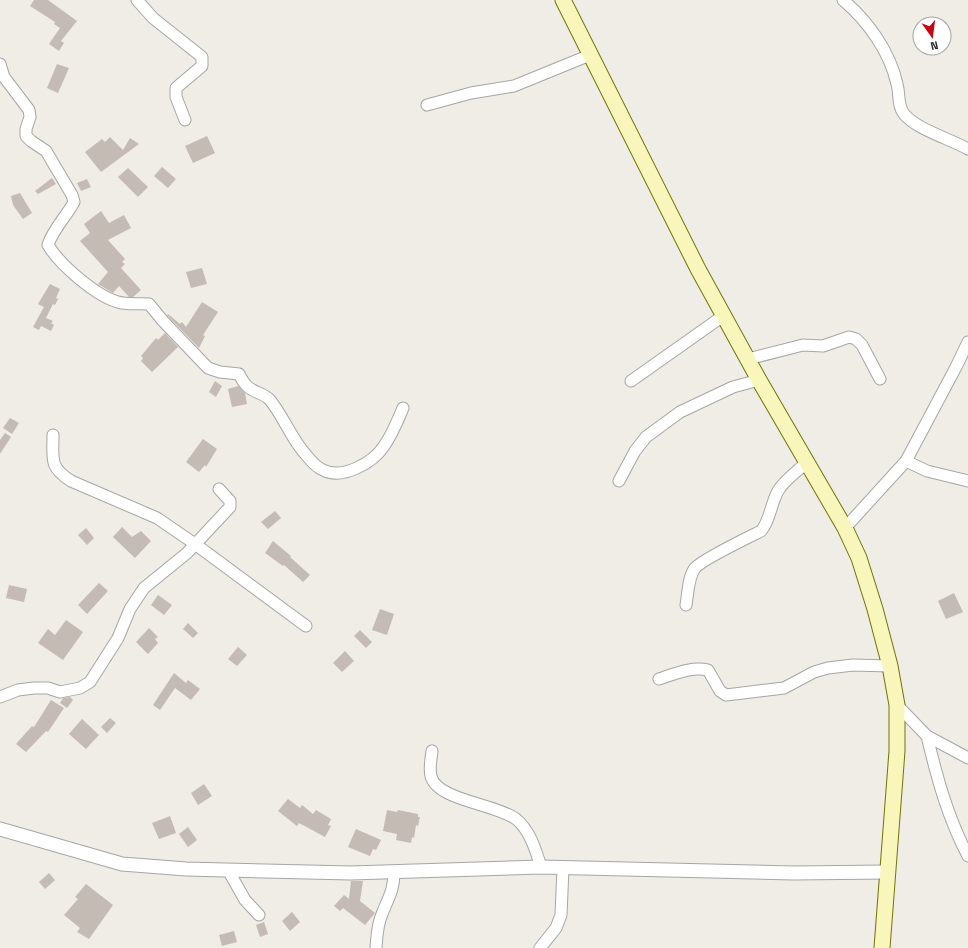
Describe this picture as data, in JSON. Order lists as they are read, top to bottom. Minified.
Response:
{"north":"bottom"}
